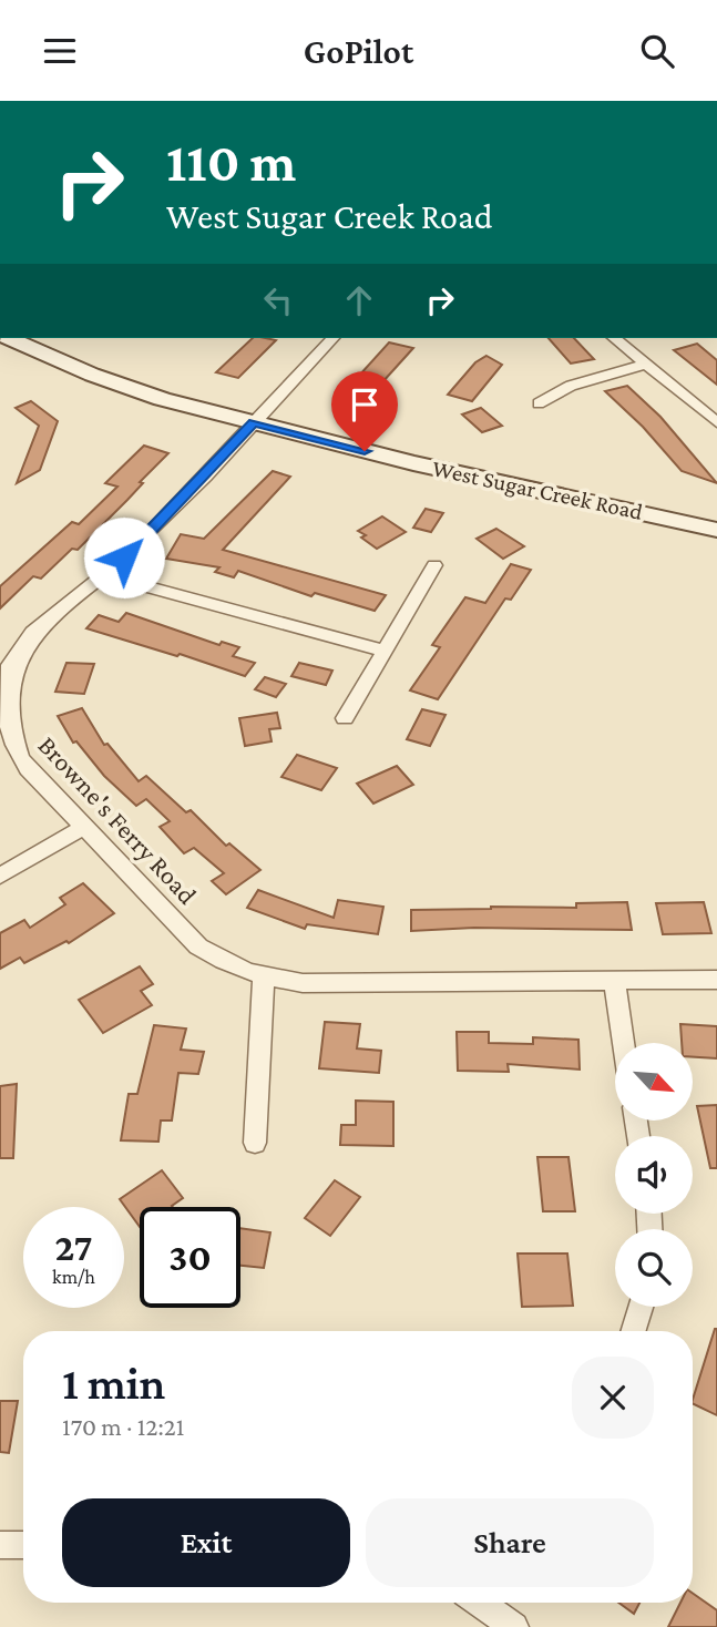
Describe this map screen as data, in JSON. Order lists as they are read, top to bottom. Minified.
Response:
{"streets":{"main road":["West Sugar Creek Road"],"street":["Browne's Ferry Road"]},"crossings":[["West Sugar Creek Road","Browne's Ferry Road"]],"north":"bottom right","page":{"header":"GoPilot","turn":["110 m","West Sugar Creek Road"],"speed":"27 km/h","limit":"30","heading":["1 min","170 m · 12:21"],"buttons":["Exit","Share"]}}
